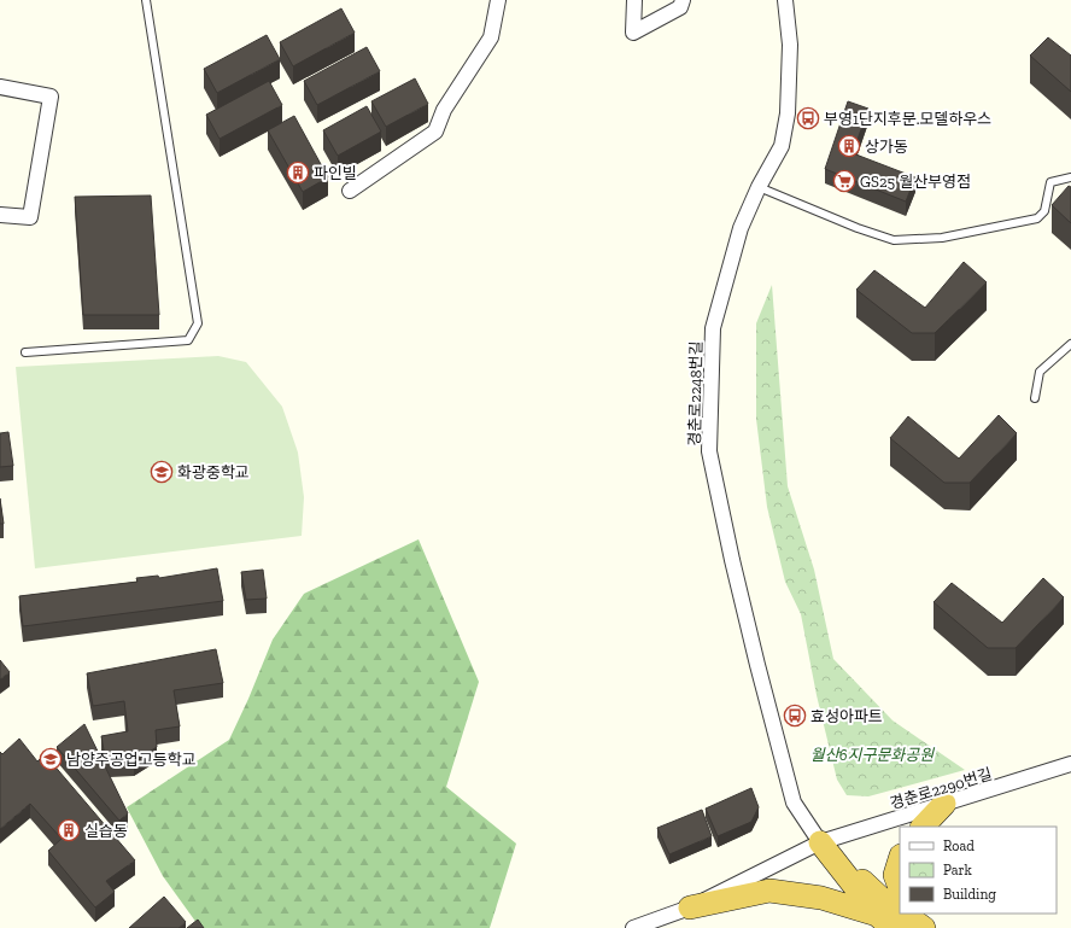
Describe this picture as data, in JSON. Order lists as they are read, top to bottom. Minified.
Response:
{"streets":{"street":["경춘로2248번길","경춘로2290번길"]},"crossings":[["경춘로2248번길","경춘로2290번길"]],"parks":["월산6지구문화공원"],"places":{"bus stop":["부영1단지후문.모델하우스","효성아파트"],"building":["상가동","파인빌","실습동"],"supermarket":["GS25 월산부영점"],"school or university":["화광중학교","남양주공업고등학교"]},"legend":["Road","Park","Building"]}
